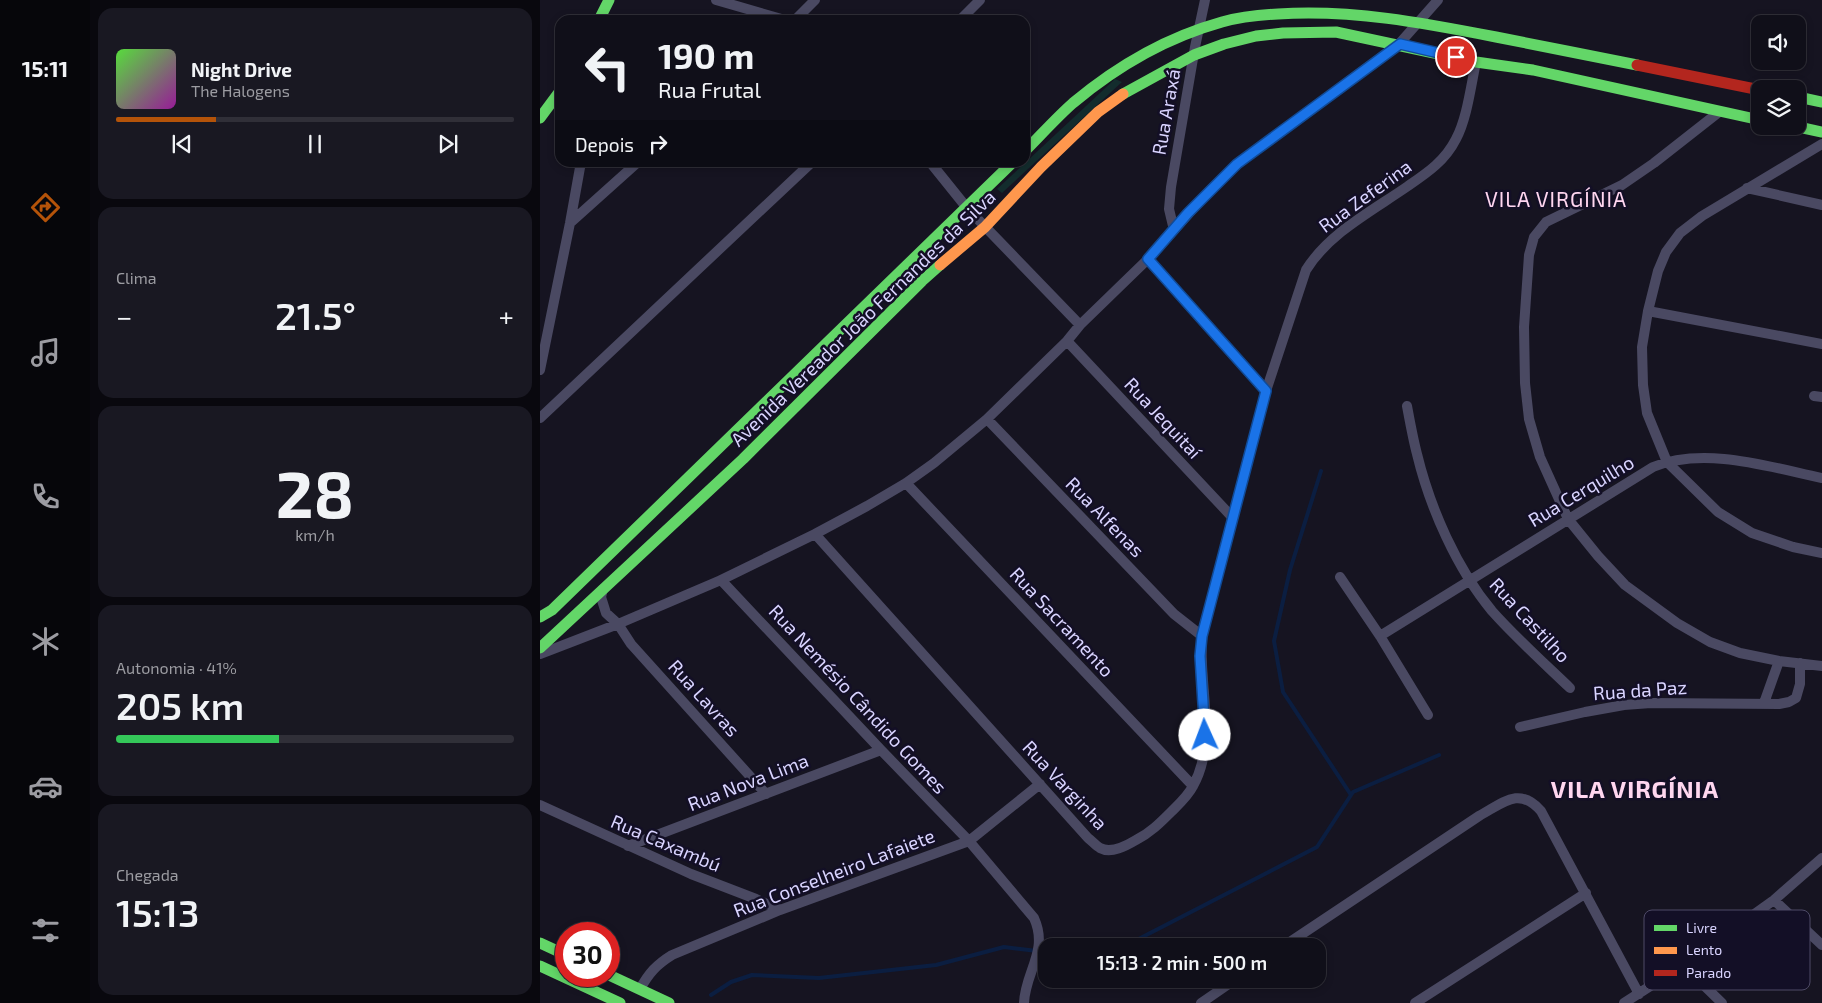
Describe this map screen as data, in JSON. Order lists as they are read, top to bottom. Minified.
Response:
{"streets":{"main road":["Avenida Vereador João Fernandes da Silva"],"street":["Rua Araxá","Rua Zeferina","Rua Jequitaí","Rua Cerquilho","Rua Alfenas","Rua Castilho","Rua Sacramento","Rua da Paz","Rua Lavras","Rua Nemésio Cândido Gomes","Rua Nova Lima","Rua Varginha","Rua Caxambú","Rua Conselheiro Lafaiete"]},"crossings":[["Rua Araxá","Avenida Vereador João Fernandes da Silva"],["Rua Zeferina","Avenida Vereador João Fernandes da Silva"],["Rua Zeferina","Rua Varginha"],["Avenida Vereador João Fernandes da Silva","Rua Lavras"],["Rua Jequitaí","Rua Varginha"],["Rua Cerquilho","Rua Castilho"],["Rua Alfenas","Rua Varginha"],["Rua Sacramento","Rua Varginha"],["Rua Lavras","Rua Nova Lima"],["Rua Nemésio Cândido Gomes","Rua Nova Lima"],["Rua Nemésio Cândido Gomes","Rua Conselheiro Lafaiete"],["Rua Nova Lima","Rua Caxambú"],["Rua Varginha","Rua Conselheiro Lafaiete"],["Rua Caxambú","Rua Conselheiro Lafaiete"]],"districts":["VILA VIRGÍNIA","VILA VIRGÍNIA"],"legend":["Livre","Lento","Parado"],"page":{"tabs":"15:11","turn":["190 m","Rua Frutal"],"song":["Night Drive","The Halogens"],"then":"Depois","tile":["Clima",["28","km/h"],["Autonomia · 41%","205 km"],["Chegada","15:13"]],"heat":["−","21.5°","+"],"limit":"30","trip":"15:13 · 2 min · 500 m"}}
